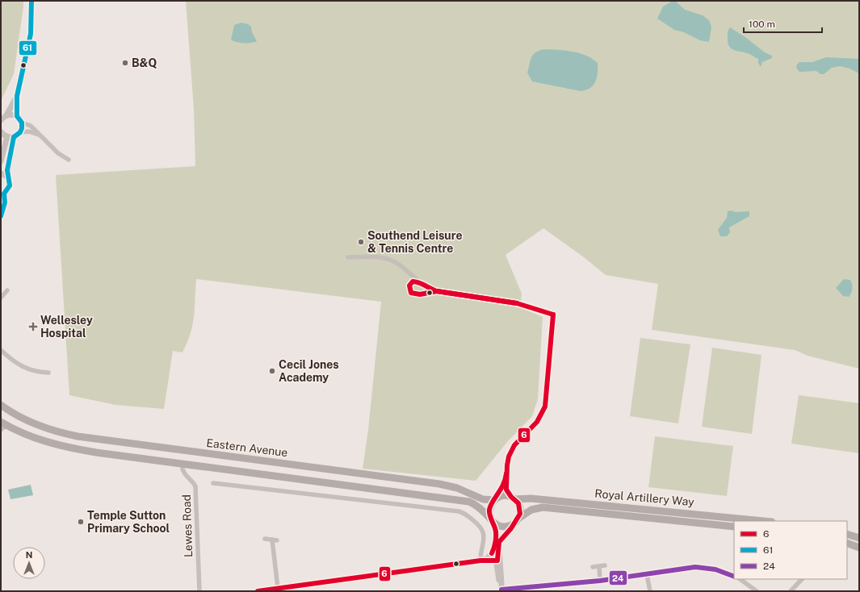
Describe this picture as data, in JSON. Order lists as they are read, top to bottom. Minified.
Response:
{"streets":{"main road":["Eastern Avenue","Royal Artillery Way"],"street":["Lewes Road"]},"crossings":[["Eastern Avenue","Royal Artillery Way"]],"places":{"other":["B&Q","Southend Leisure & Tennis Centre","Cecil Jones Academy","Temple Sutton Primary School"],"health":["Wellesley Hospital"]},"lines":["transit line 61","transit line 6","transit line 24"],"legend":["6","61","24"],"scale_bar":"100 m","north":"top"}
